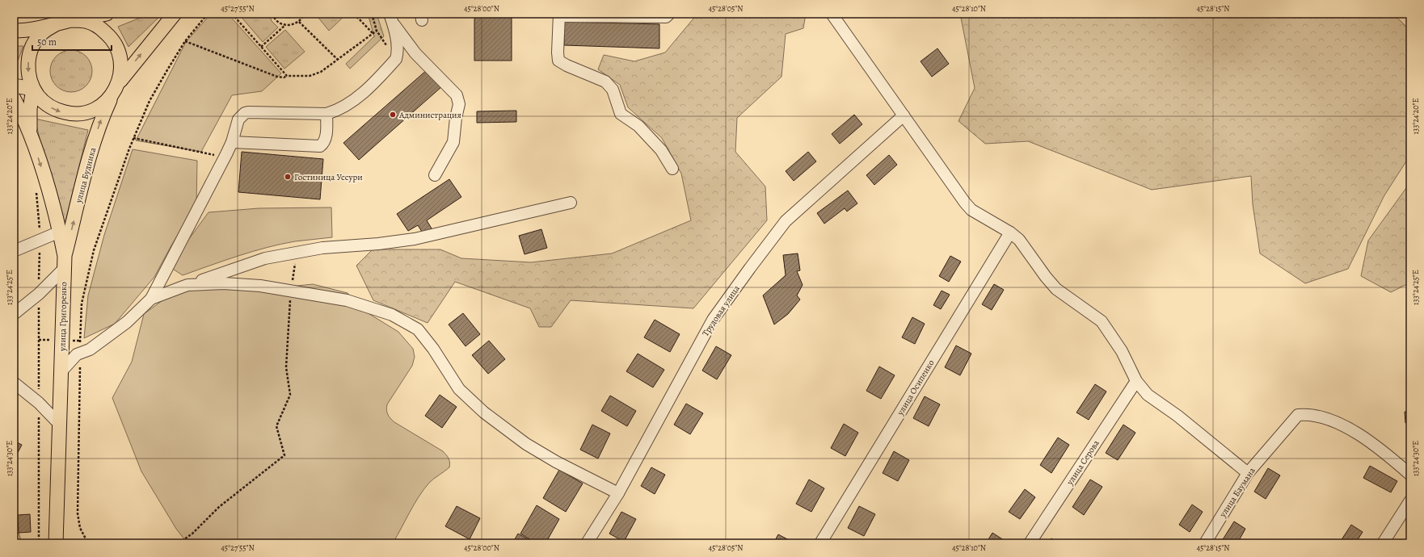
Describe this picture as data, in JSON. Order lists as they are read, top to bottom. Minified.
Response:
{"streets":{"main road":["улица Будника","улица Григоренко"],"street":["Трудовая улица","улица Осипенко","улица Серова","улица Баумана"]},"crossings":[["улица Будника","улица Григоренко"]],"one_way":["улица Будника"],"places":["Администрация","Гостиница Уссури"],"scale_bar":"50 m","coordinates":["45°27'55\"N","45°28'00\"N","45°28'05\"N","45°28'10\"N","45°28'15\"N","133°24'20\"E","133°24'25\"E","133°24'30\"E"]}
